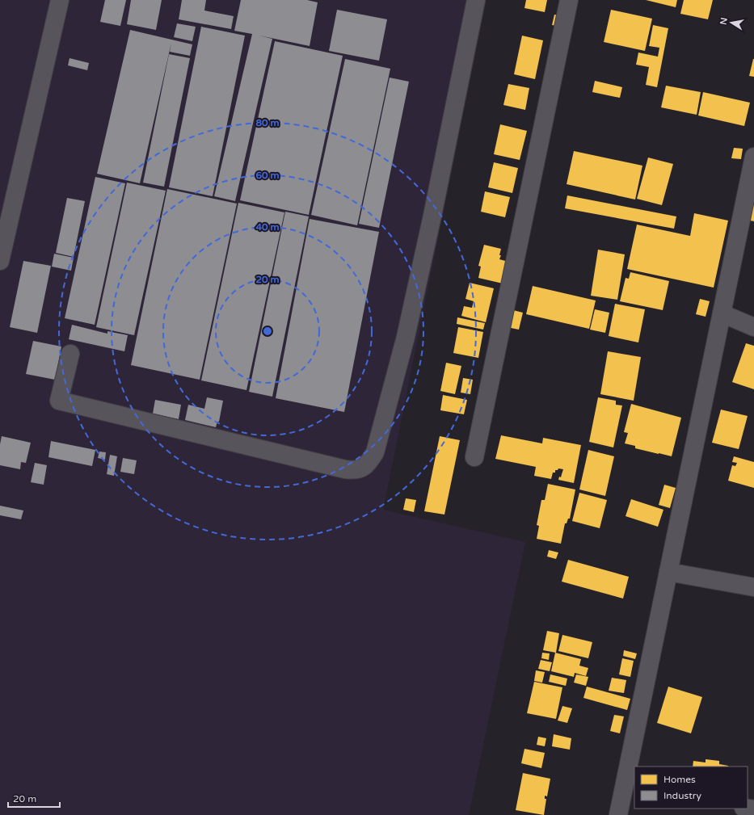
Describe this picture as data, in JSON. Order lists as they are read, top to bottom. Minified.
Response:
{"legend":["Homes","Industry"],"scale_bar":"20 m","north":"left","rings":["80 m","60 m","40 m","20 m"]}
